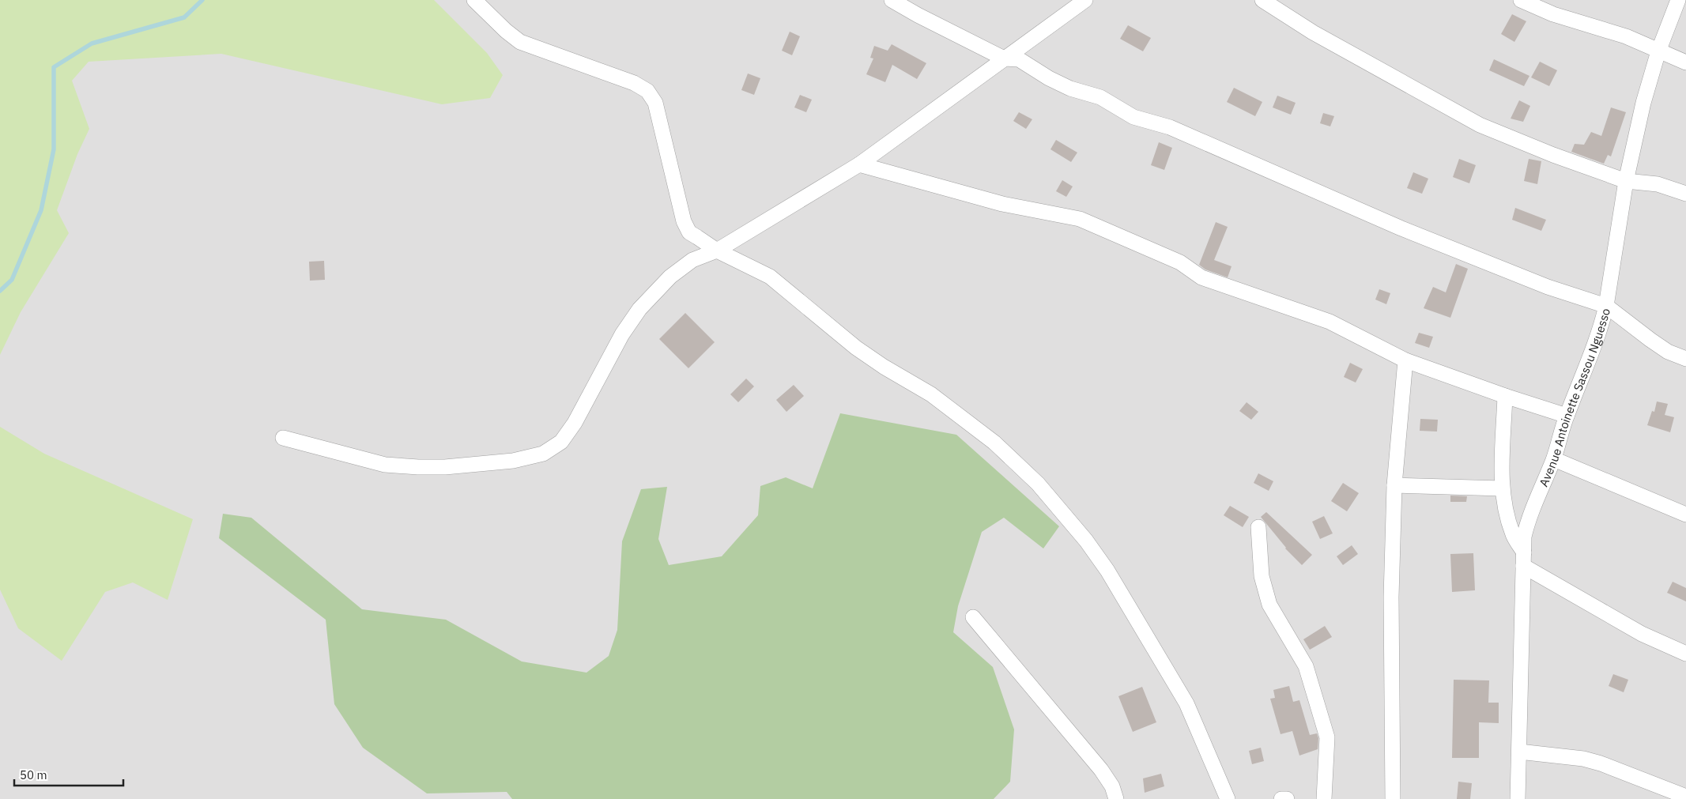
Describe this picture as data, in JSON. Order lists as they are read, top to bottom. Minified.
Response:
{"streets":{"street":["Avenue Antoinette Sassou Nguesso"]},"scale_bar":"50 m"}
